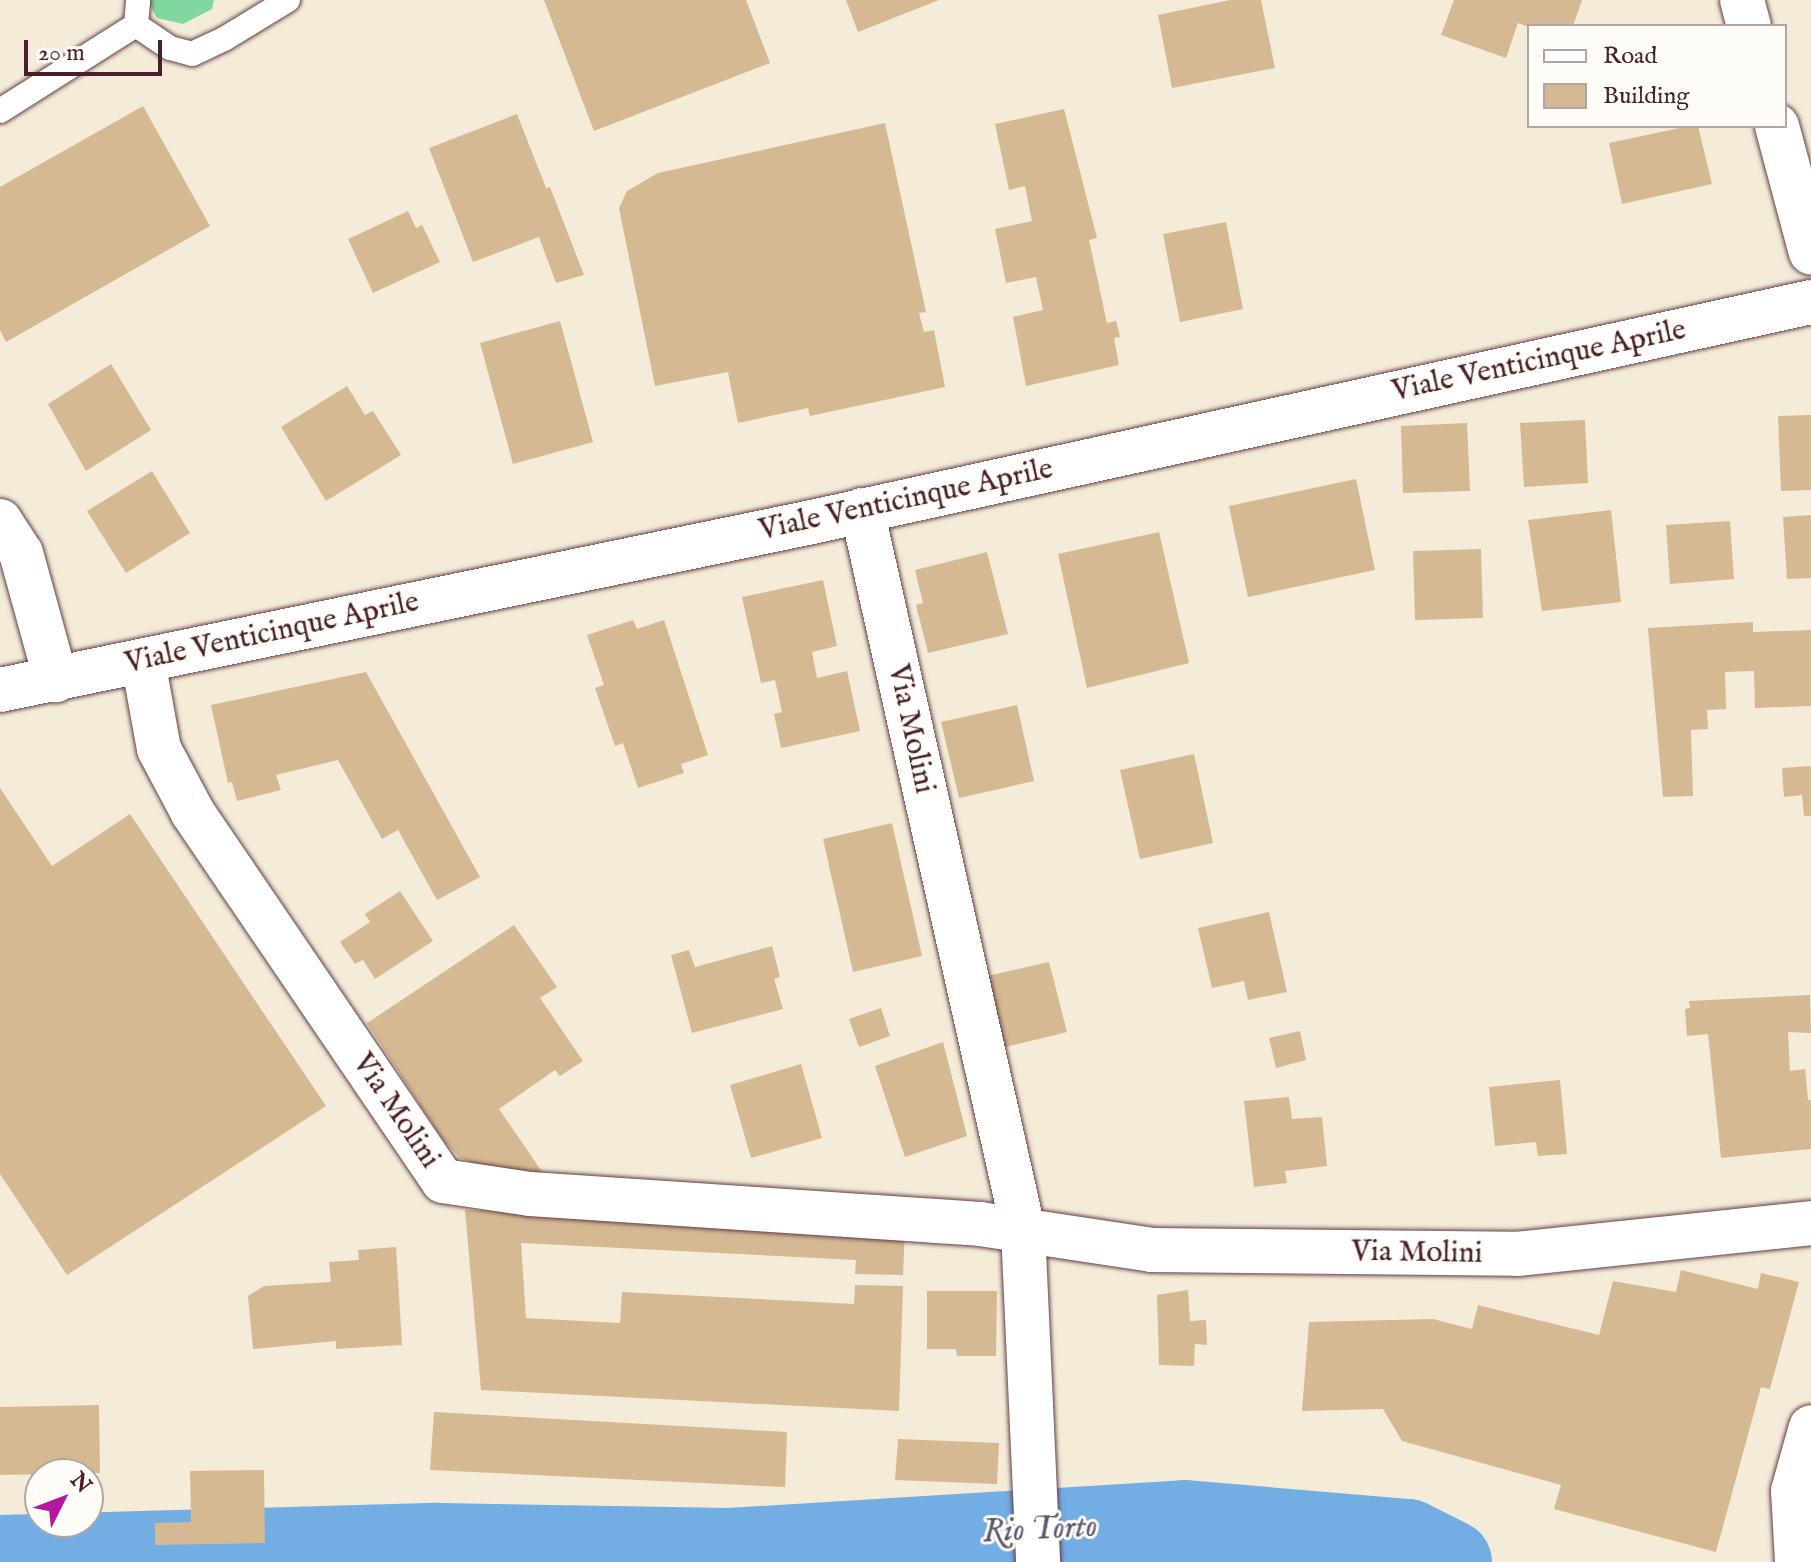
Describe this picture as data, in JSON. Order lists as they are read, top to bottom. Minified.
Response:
{"streets":{"street":["Viale Venticinque Aprile","Via Molini"]},"crossings":[["Viale Venticinque Aprile","Via Molini"]],"water":["Rio Torto"],"legend":["Road","Building"],"scale_bar":"20 m","north":"top right"}
